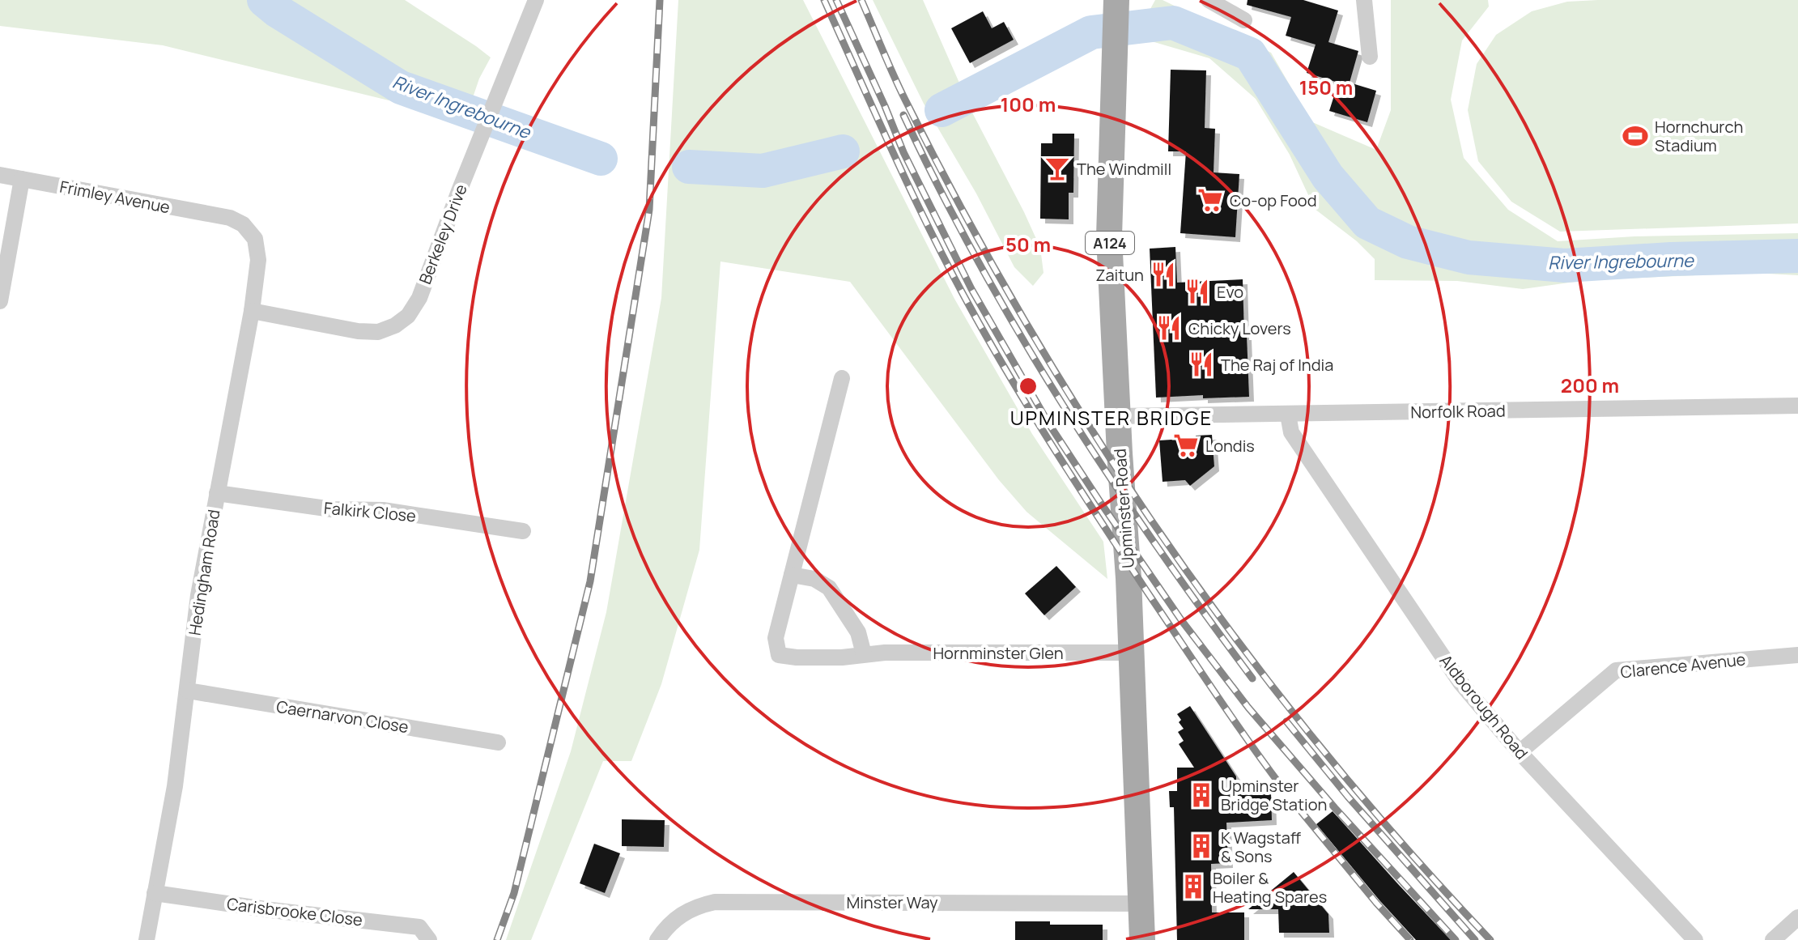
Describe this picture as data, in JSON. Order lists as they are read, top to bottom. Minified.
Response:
{"streets":{"main road":["A124","Upminster Road"],"street":["Frimley Avenue","Berkeley Drive","Norfolk Road","Falkirk Close","Hedingham Road","Hornminster Glen","Clarence Avenue","Aldborough Road","Caernarvon Close","Minster Way","Carisbrooke Close"]},"crossings":[["Frimley Avenue","Hedingham Road"],["Berkeley Drive","Hedingham Road"],["Norfolk Road","Upminster Road"],["Norfolk Road","Aldborough Road"],["Upminster Road","Hornminster Glen"],["Upminster Road","Minster Way"],["Falkirk Close","Hedingham Road"],["Hedingham Road","Caernarvon Close"],["Hedingham Road","Carisbrooke Close"],["Clarence Avenue","Aldborough Road"]],"districts":["UPMINSTER BRIDGE"],"water":["River Ingrebourne"],"places":{"sports":["Hornchurch Stadium"],"bar":["The Windmill"],"supermarket":["Co-op Food","Londis"],"restaurant":["Zaitun","Evo","Chicky Lovers","The Raj of India"],"building":["Upminster Bridge Station","K Wagstaff & Sons","Boiler & Heating Spares"]},"rings":["150 m","100 m","50 m","200 m"]}
